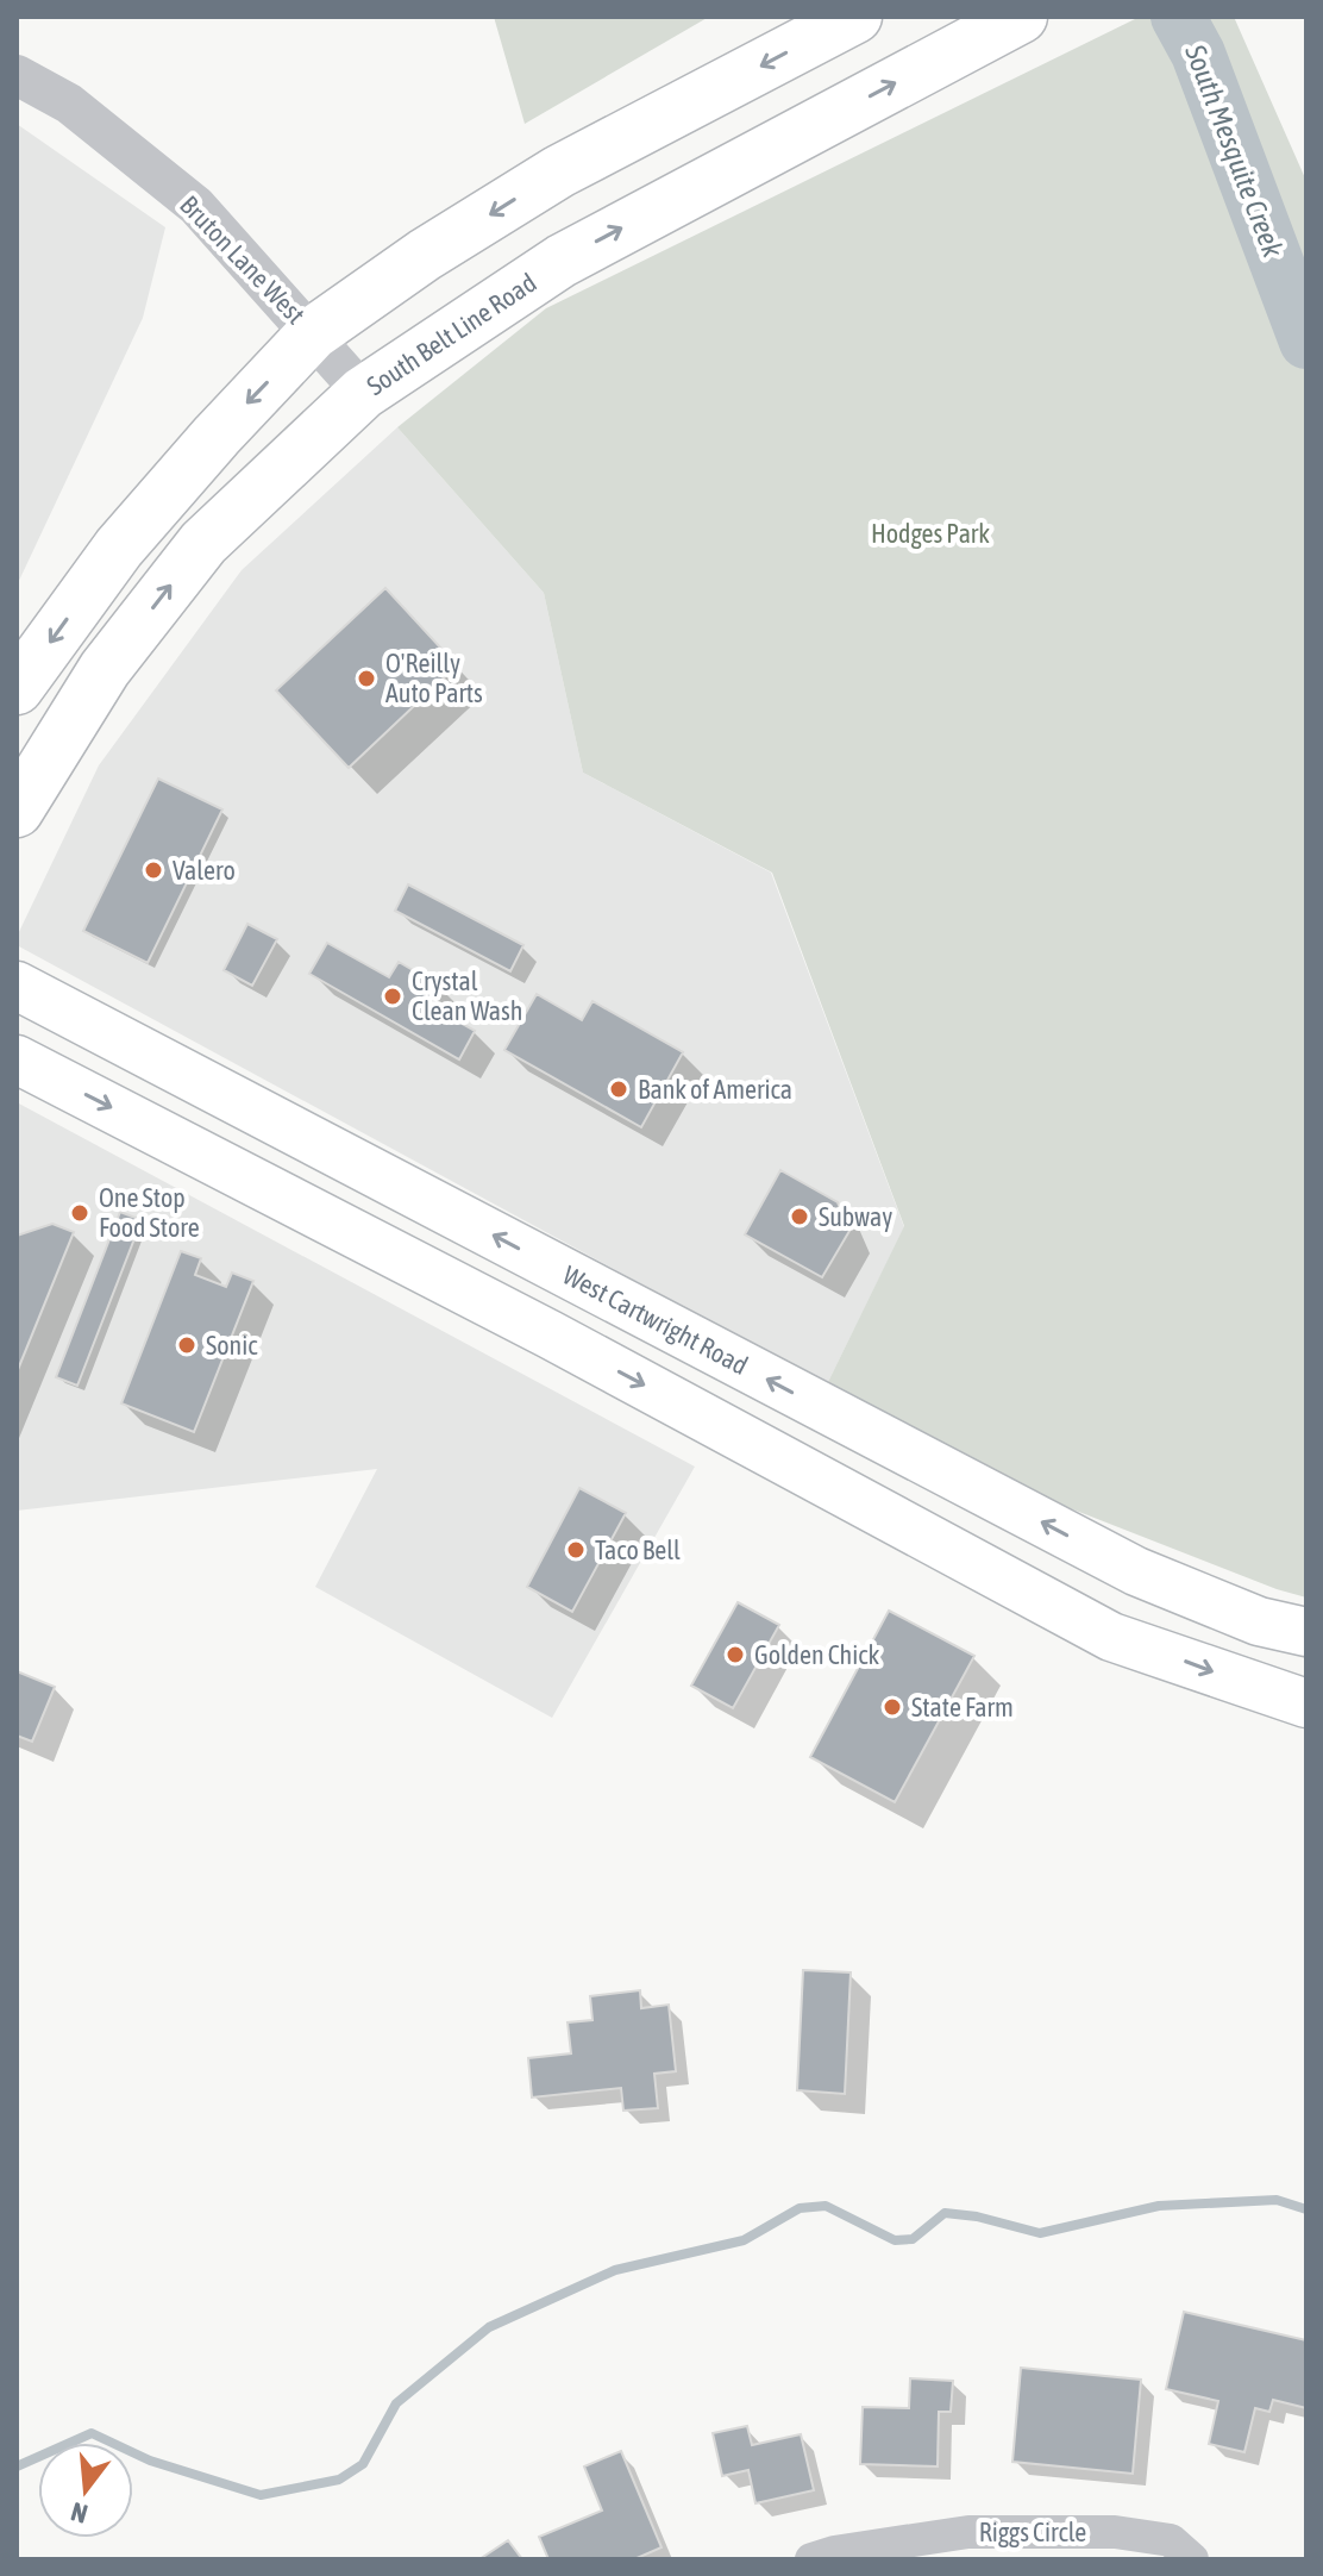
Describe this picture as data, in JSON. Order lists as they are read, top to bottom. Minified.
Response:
{"streets":{"main road":["South Belt Line Road","West Cartwright Road"],"street":["Bruton Lane West","Riggs Circle"]},"crossings":[["Bruton Lane West","South Belt Line Road"]],"water":["South Mesquite Creek"],"parks":["Hodges Park"],"places":["O'Reilly Auto Parts","Valero","Crystal Clean Wash","Bank of America","One Stop Food Store","Subway","Sonic","Taco Bell","Golden Chick","State Farm"],"north":"bottom"}
